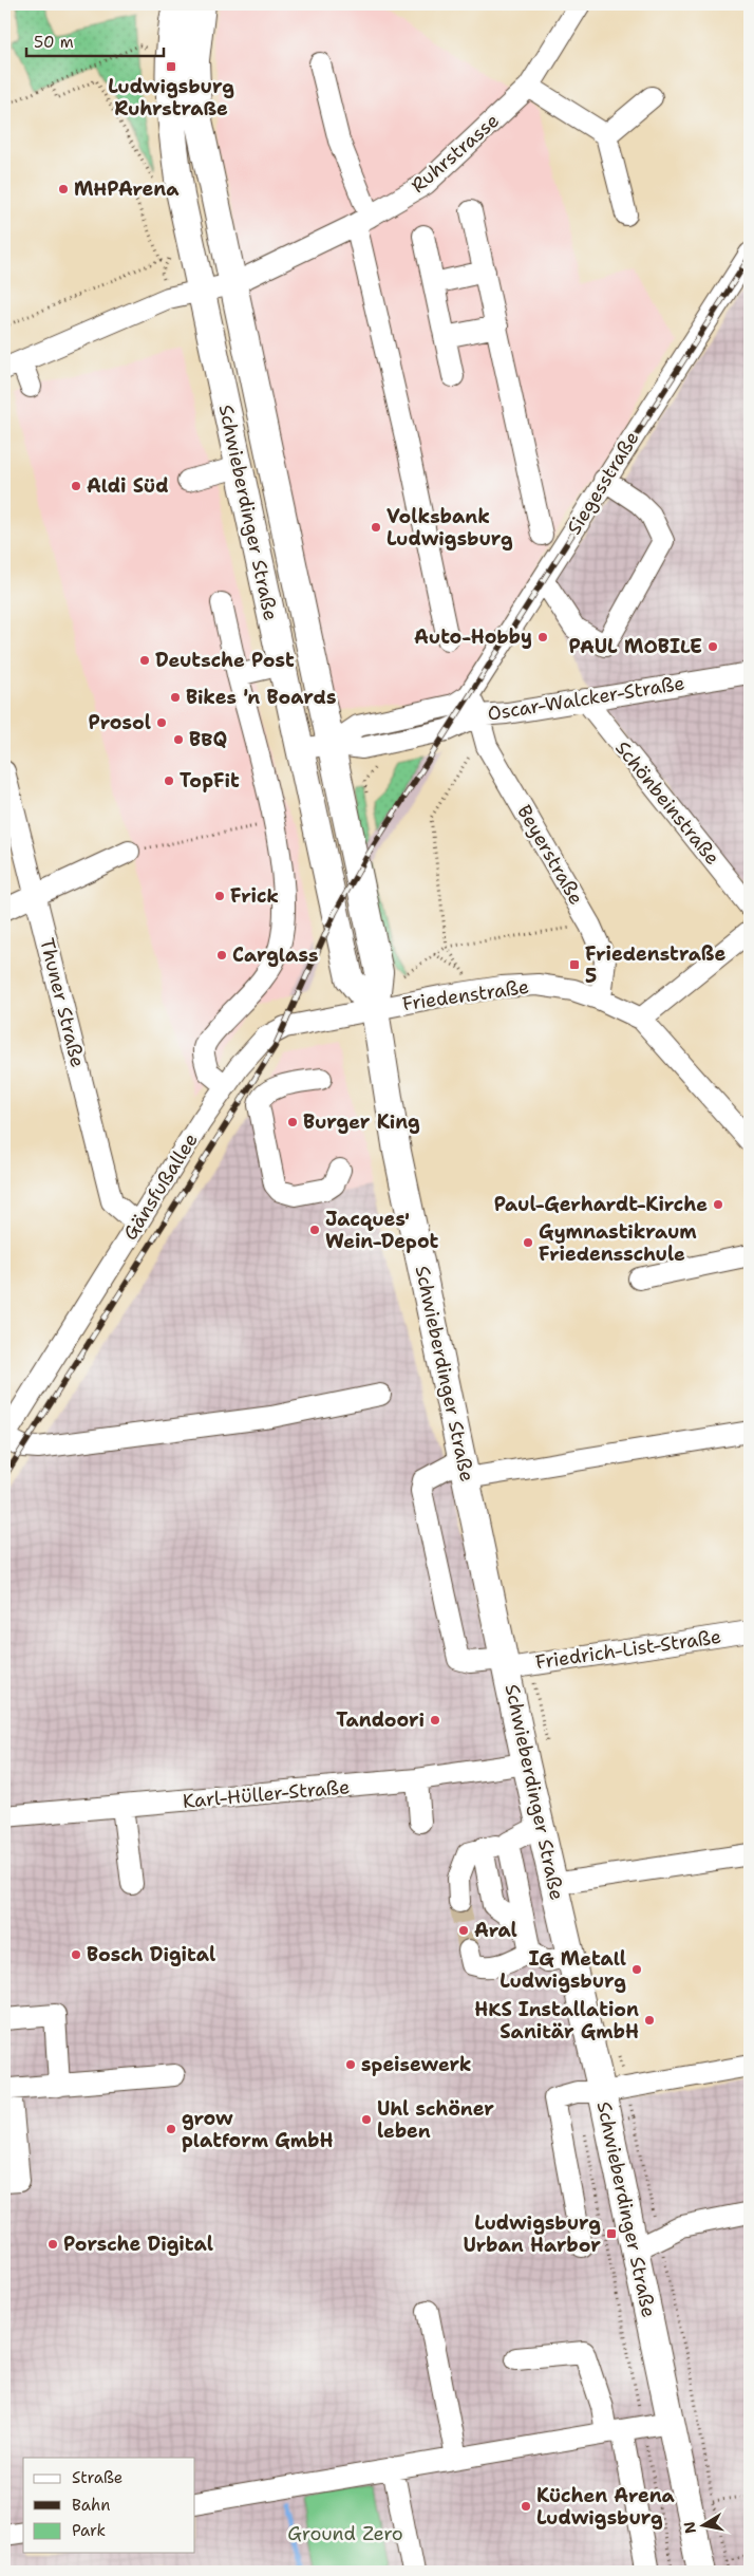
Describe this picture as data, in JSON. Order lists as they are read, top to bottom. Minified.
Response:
{"streets":{"main road":["Schwieberdinger Straße"],"street":["Ruhrstrasse","Siegesstraße","Oscar-Walcker-Straße","Schönbeinstraße","Beyerstraße","Friedenstraße","Thuner Straße","Gänsfußallee","Friedrich-List-Straße","Karl-Hüller-Straße"]},"crossings":[["Ruhrstrasse","Schwieberdinger Straße"],["Siegesstraße","Oscar-Walcker-Straße"],["Schwieberdinger Straße","Oscar-Walcker-Straße"],["Schwieberdinger Straße","Friedenstraße"],["Schwieberdinger Straße","Gänsfußallee"],["Schwieberdinger Straße","Friedrich-List-Straße"],["Schwieberdinger Straße","Karl-Hüller-Straße"],["Oscar-Walcker-Straße","Schönbeinstraße"],["Oscar-Walcker-Straße","Beyerstraße"],["Beyerstraße","Friedenstraße"],["Friedenstraße","Gänsfußallee"],["Thuner Straße","Gänsfußallee"]],"parks":["Ground Zero"],"places":{"transit":["Ludwigsburg Ruhrstraße","Friedenstraße 5","Ludwigsburg Urban Harbor"],"other":["MHPArena","Aldi Süd","Volksbank Ludwigsburg","Auto-Hobby","PAUL MOBILE","Deutsche Post","Bikes 'n Boards","Prosol","BBQ","TopFit","Frick","Carglass","Burger King","Paul-Gerhardt-Kirche","Jacques' Wein-Depot","Gymnastikraum Friedensschule","Tandoori","Aral","Bosch Digital","IG Metall Ludwigsburg","HKS Installation Sanitär GmbH","speisewerk","Uhl schöner leben","grow platform GmbH","Porsche Digital","Küchen Arena Ludwigsburg"]},"legend":["Straße","Bahn","Park"],"scale_bar":"50 m","north":"left"}
